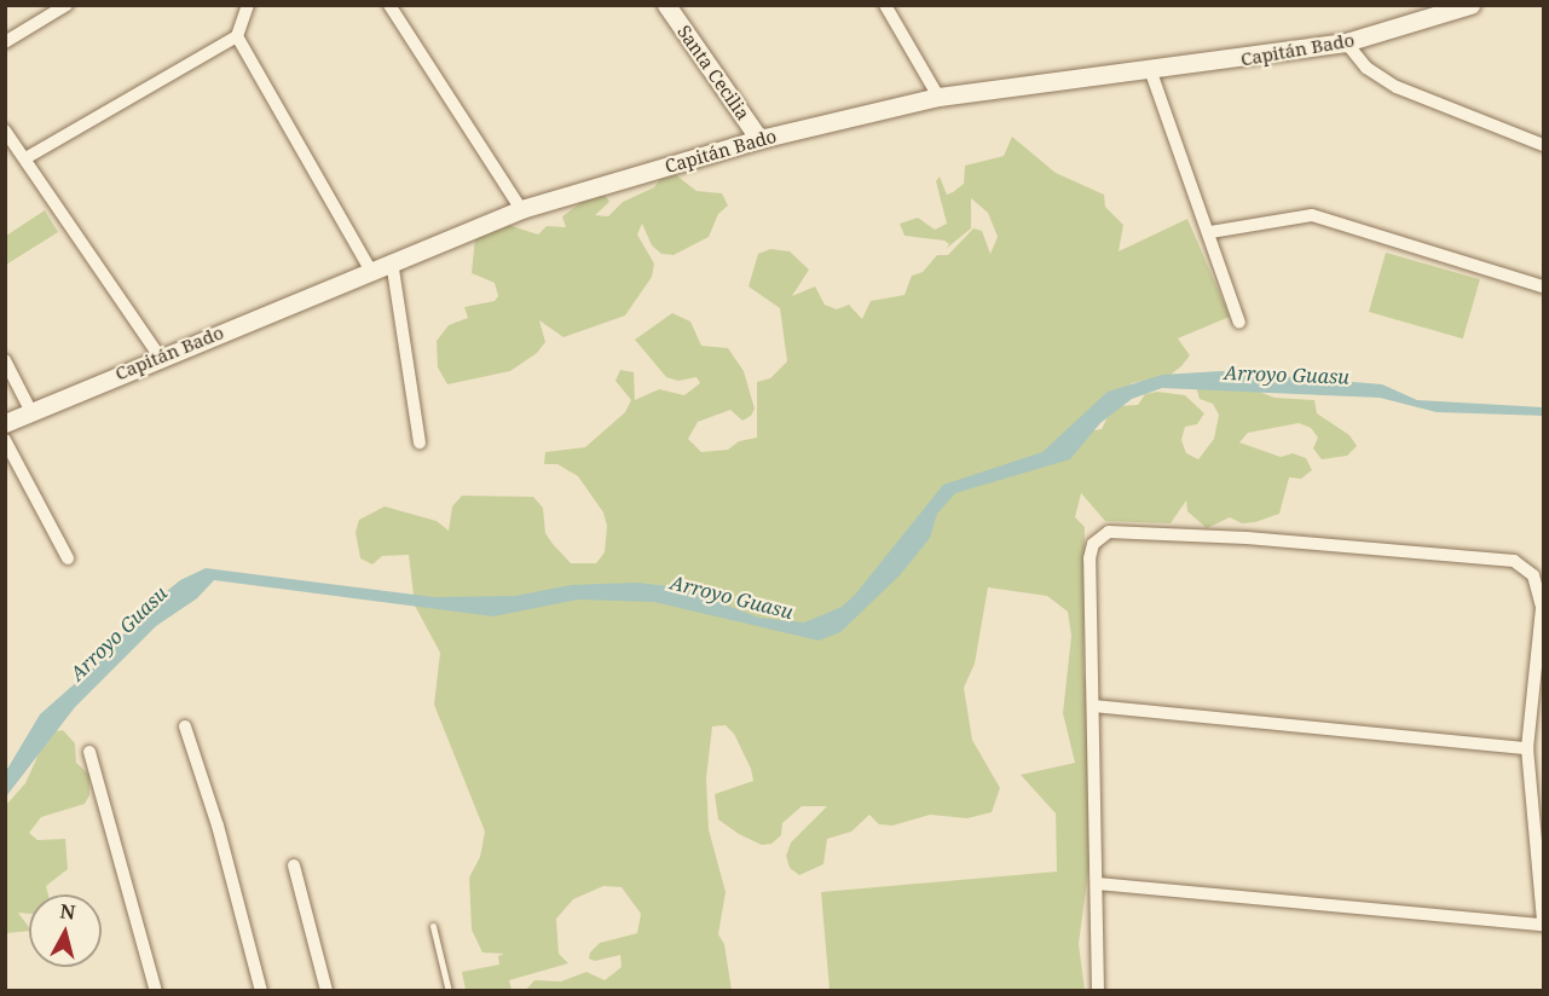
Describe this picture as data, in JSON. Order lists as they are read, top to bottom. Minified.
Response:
{"streets":{"street":["Capitán Bado","Santa Cecilia"]},"crossings":[["Capitán Bado","Santa Cecilia"]],"water":["Arroyo Guasu"],"north":"top"}
